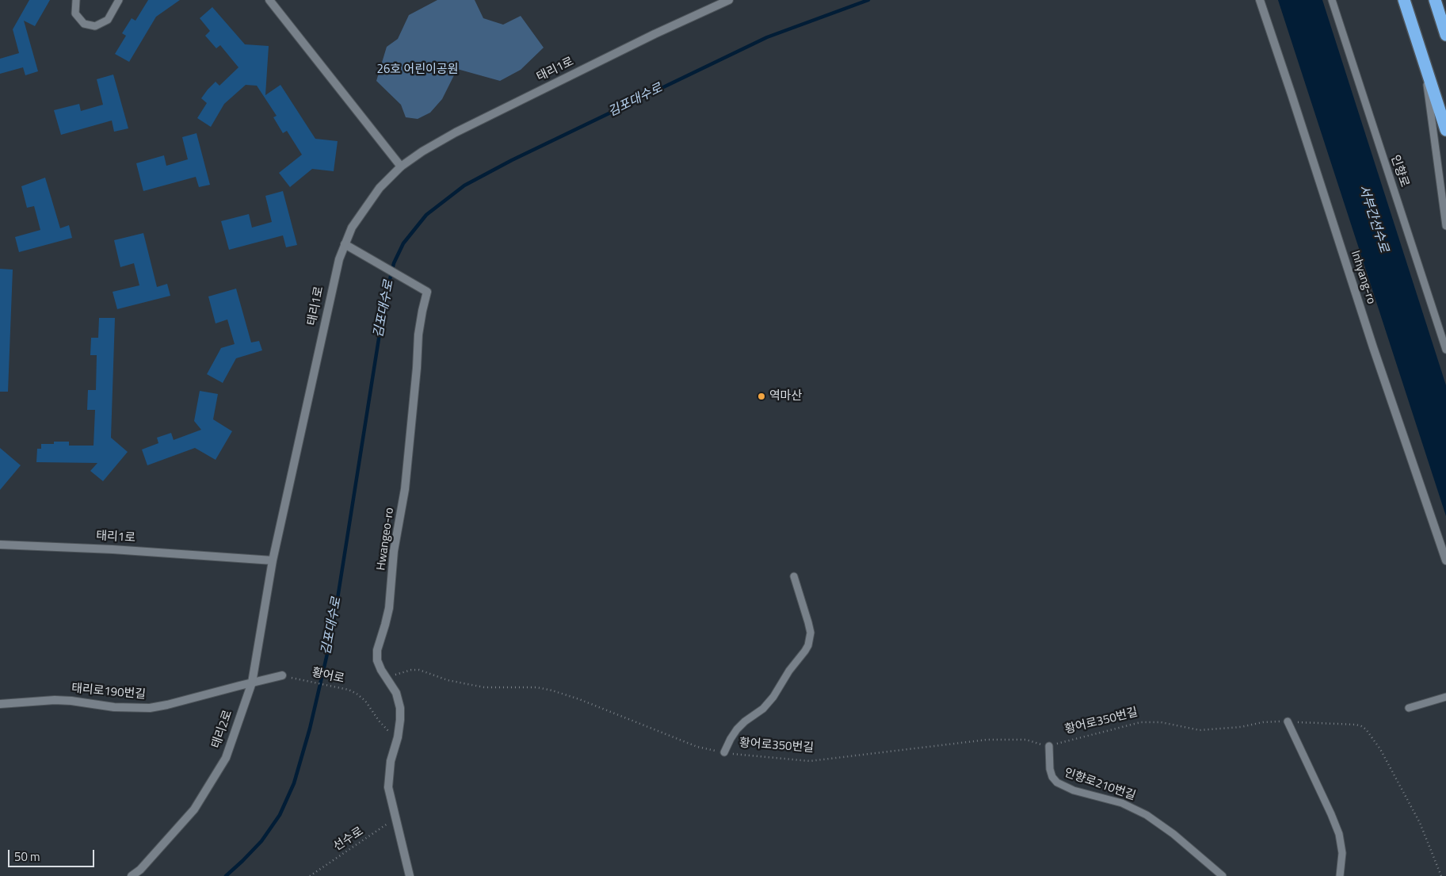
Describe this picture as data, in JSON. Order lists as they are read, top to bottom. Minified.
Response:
{"streets":{"street":["태리1로","Inhyang-ro","Hwangeo-ro","태리로190번길","태리2로"],"lane":["인향로","황어로350번길","인향로210번길"],"path":["황어로","선수로"]},"crossings":[["태리1로","Hwangeo-ro"],["태리1로","태리2로"],["Hwangeo-ro","황어로"],["Hwangeo-ro","황어로350번길"],["Hwangeo-ro","선수로"],["황어로","태리로190번길"],["태리로190번길","태리2로"],["황어로350번길","인향로210번길"]],"water":["김포대수로","서부간선수로"],"parks":["26호 어린이공원"],"places":["역마산"],"scale_bar":"50 m"}
